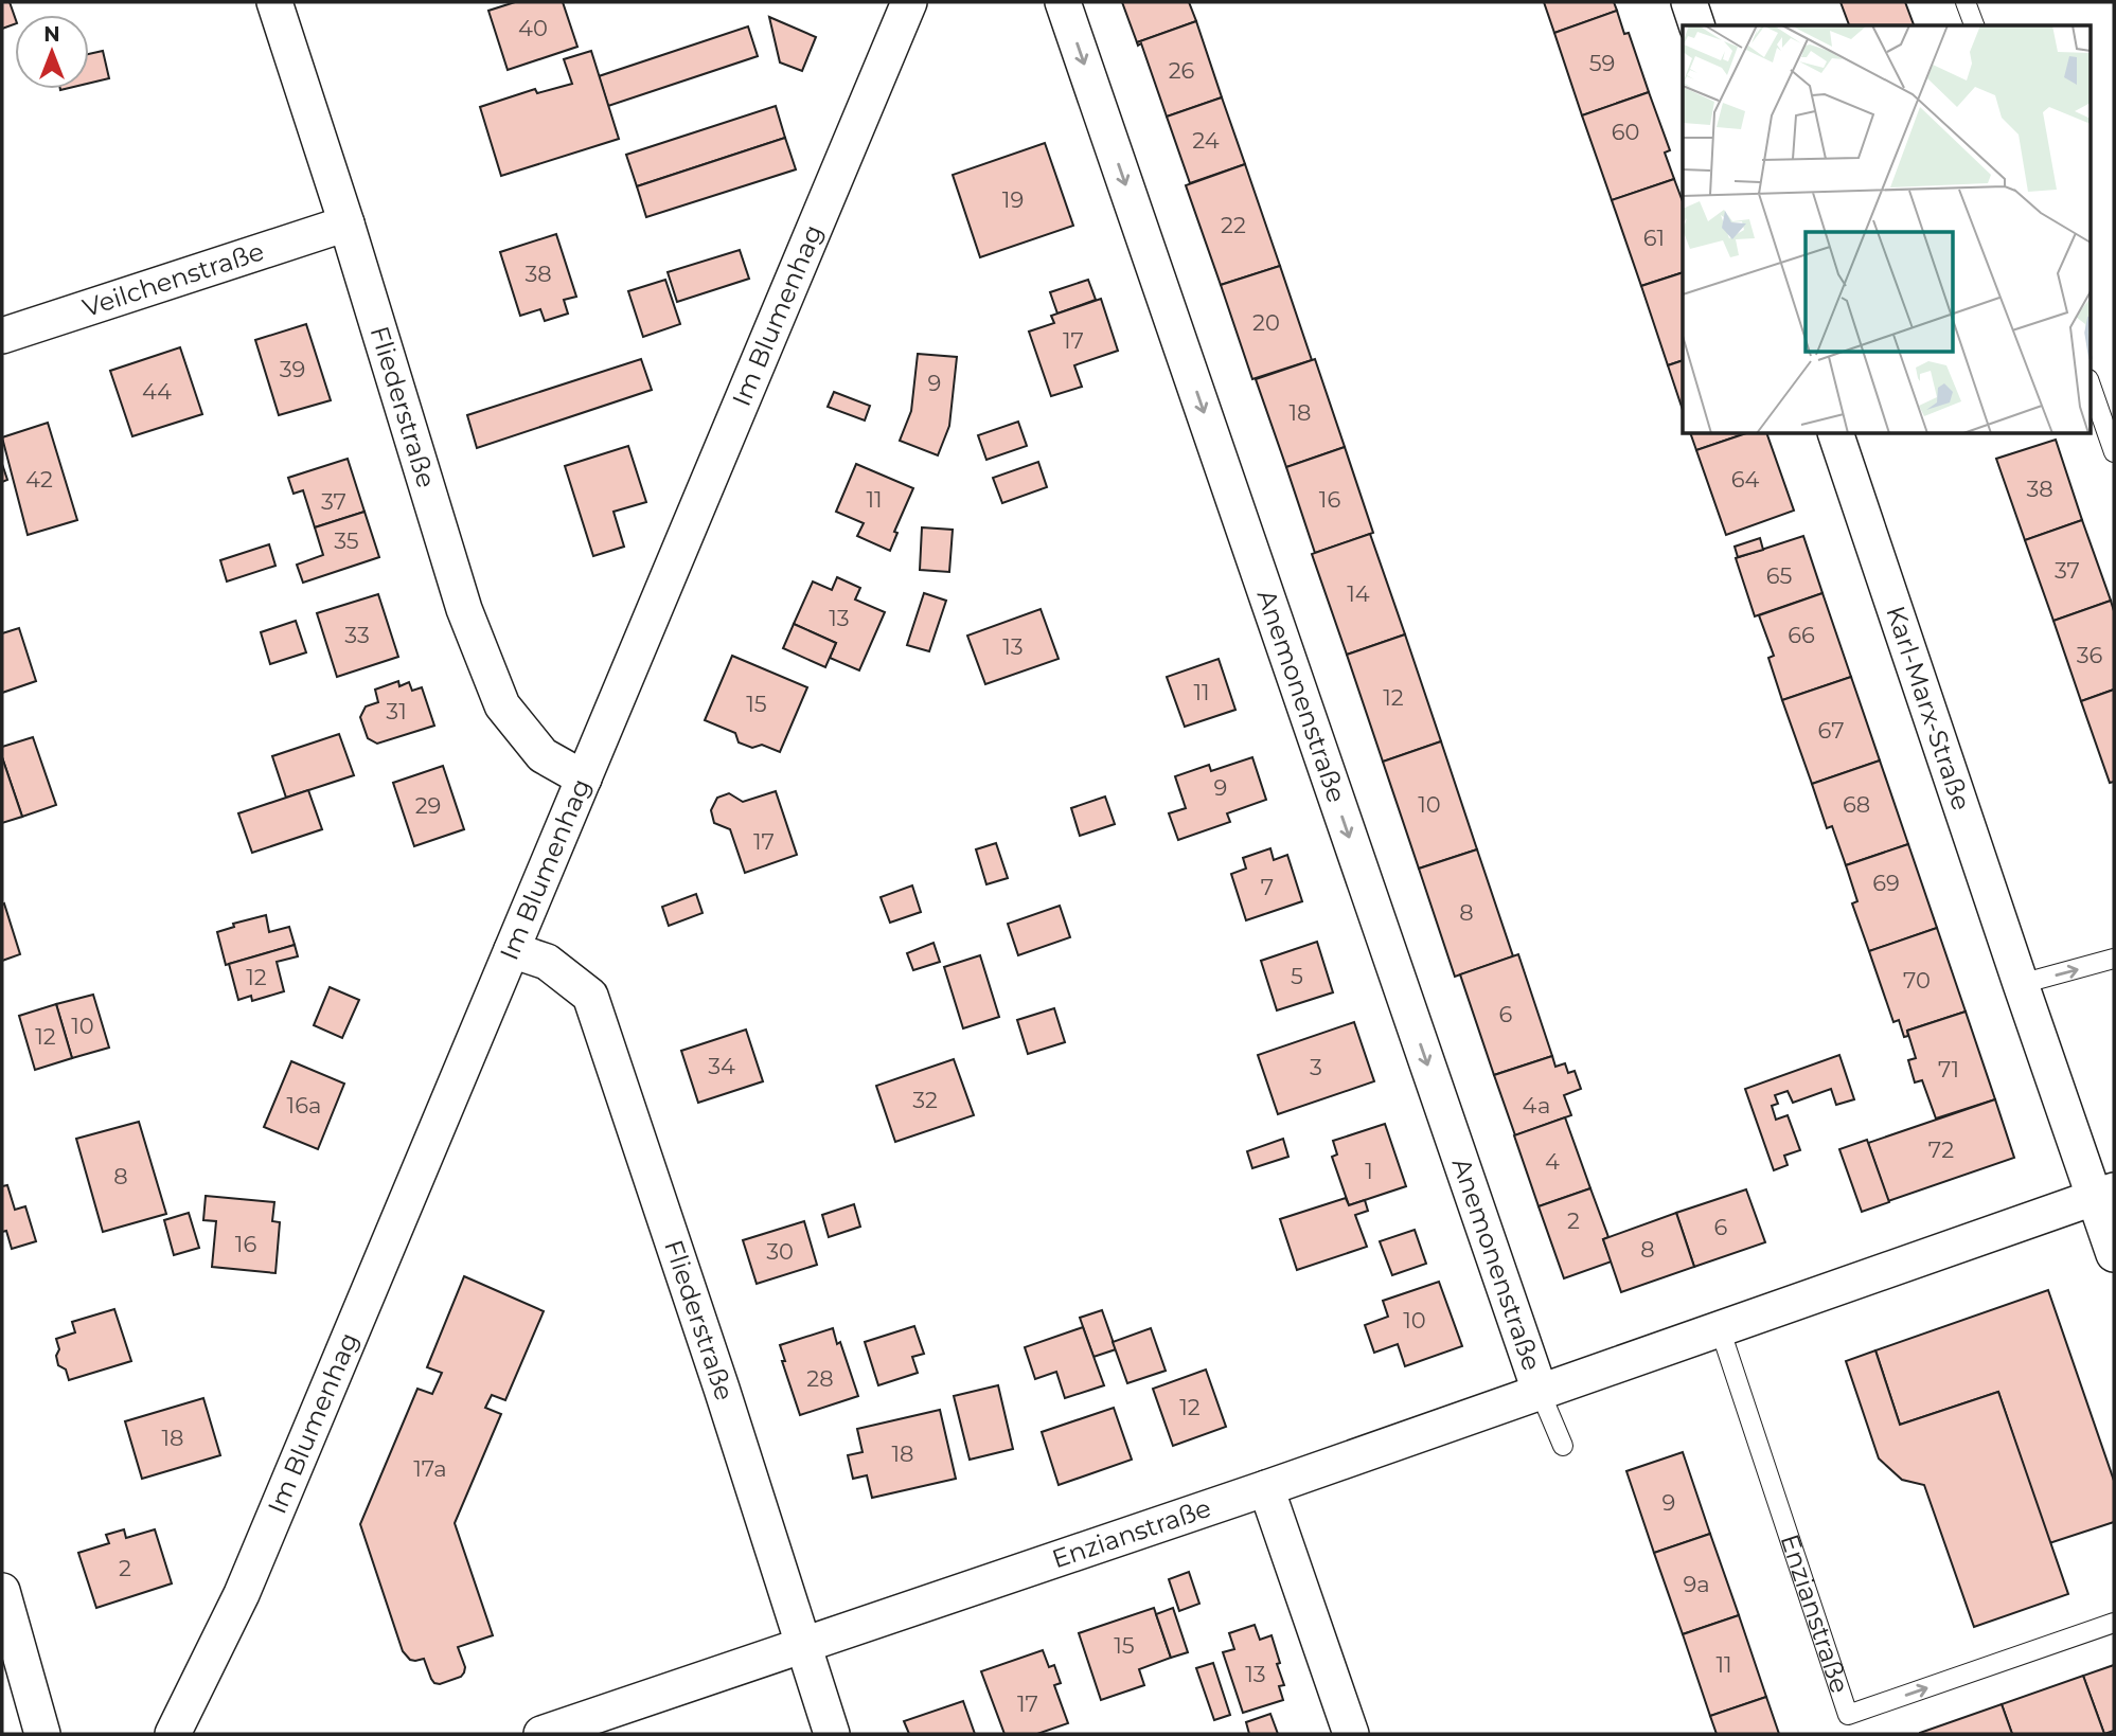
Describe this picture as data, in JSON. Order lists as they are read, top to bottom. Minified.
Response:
{"streets":{"street":["Veilchenstraße","Im Blumenhag","Fliederstraße","Anemonenstraße","Karl-Marx-Straße","Enzianstraße"]},"crossings":[["Veilchenstraße","Fliederstraße"],["Im Blumenhag","Fliederstraße"],["Fliederstraße","Enzianstraße"],["Anemonenstraße","Enzianstraße"],["Karl-Marx-Straße","Enzianstraße"]],"one_way":["Anemonenstraße"],"house_numbers":["40","59","26","60","24","19","22","61","38","20","17","39","9","44","18","42","64","38","11","16","37","35","37","65","14","13","33","66","13","36","11","12","15","31","67","9","10","68","29","17","69","7","8","5","12","70","6","10","12","34","3","71","32","16a","4a","72","4","1","8","2","6","16","8","30","10","28","12","18","18","17a","9","2","9a","15","11","13","17"],"north":"top"}
